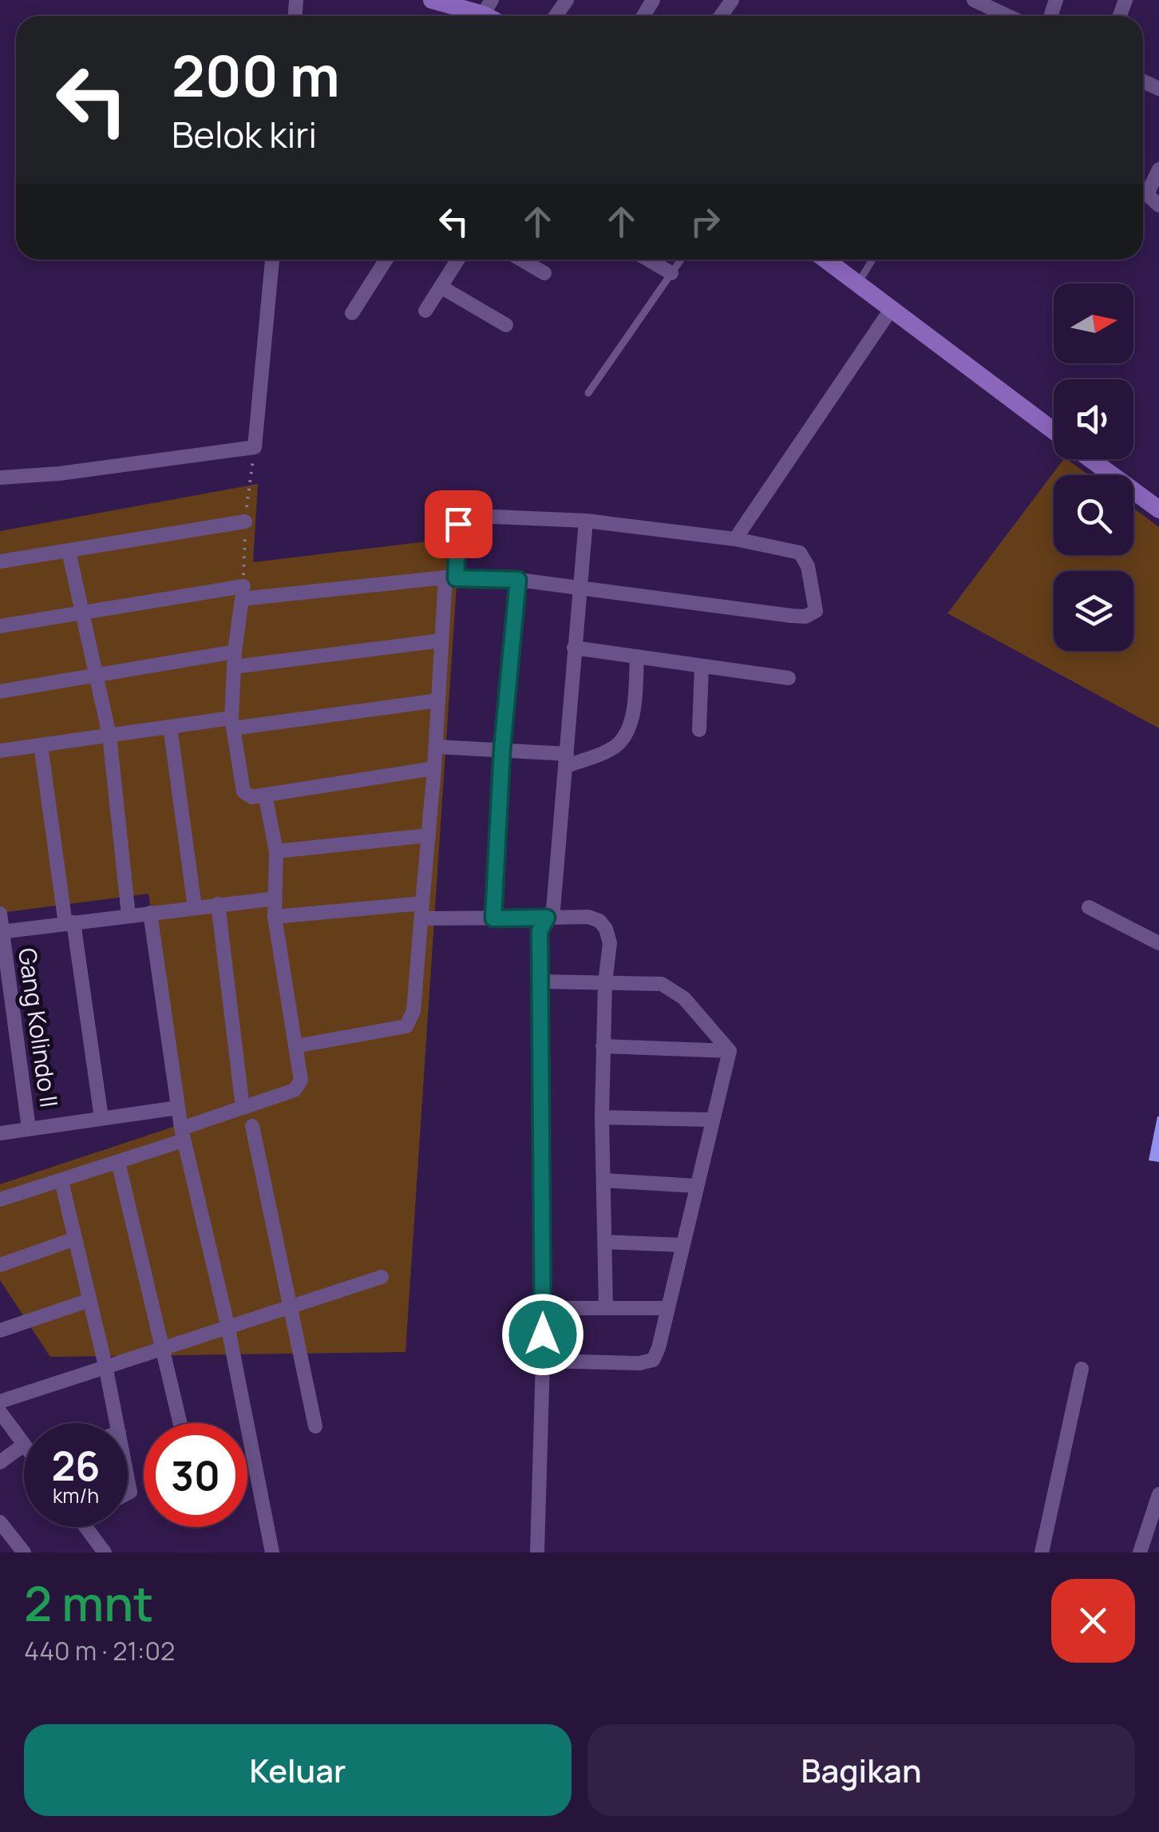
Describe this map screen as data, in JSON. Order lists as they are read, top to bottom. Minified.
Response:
{"streets":{"street":["Gang Kolindo II"]},"north":"right","page":{"turn":["200 m","Belok kiri"],"speed":"26 km/h","limit":"30","heading":["2 mnt","440 m · 21:02"],"buttons":["Keluar","Bagikan"]}}
